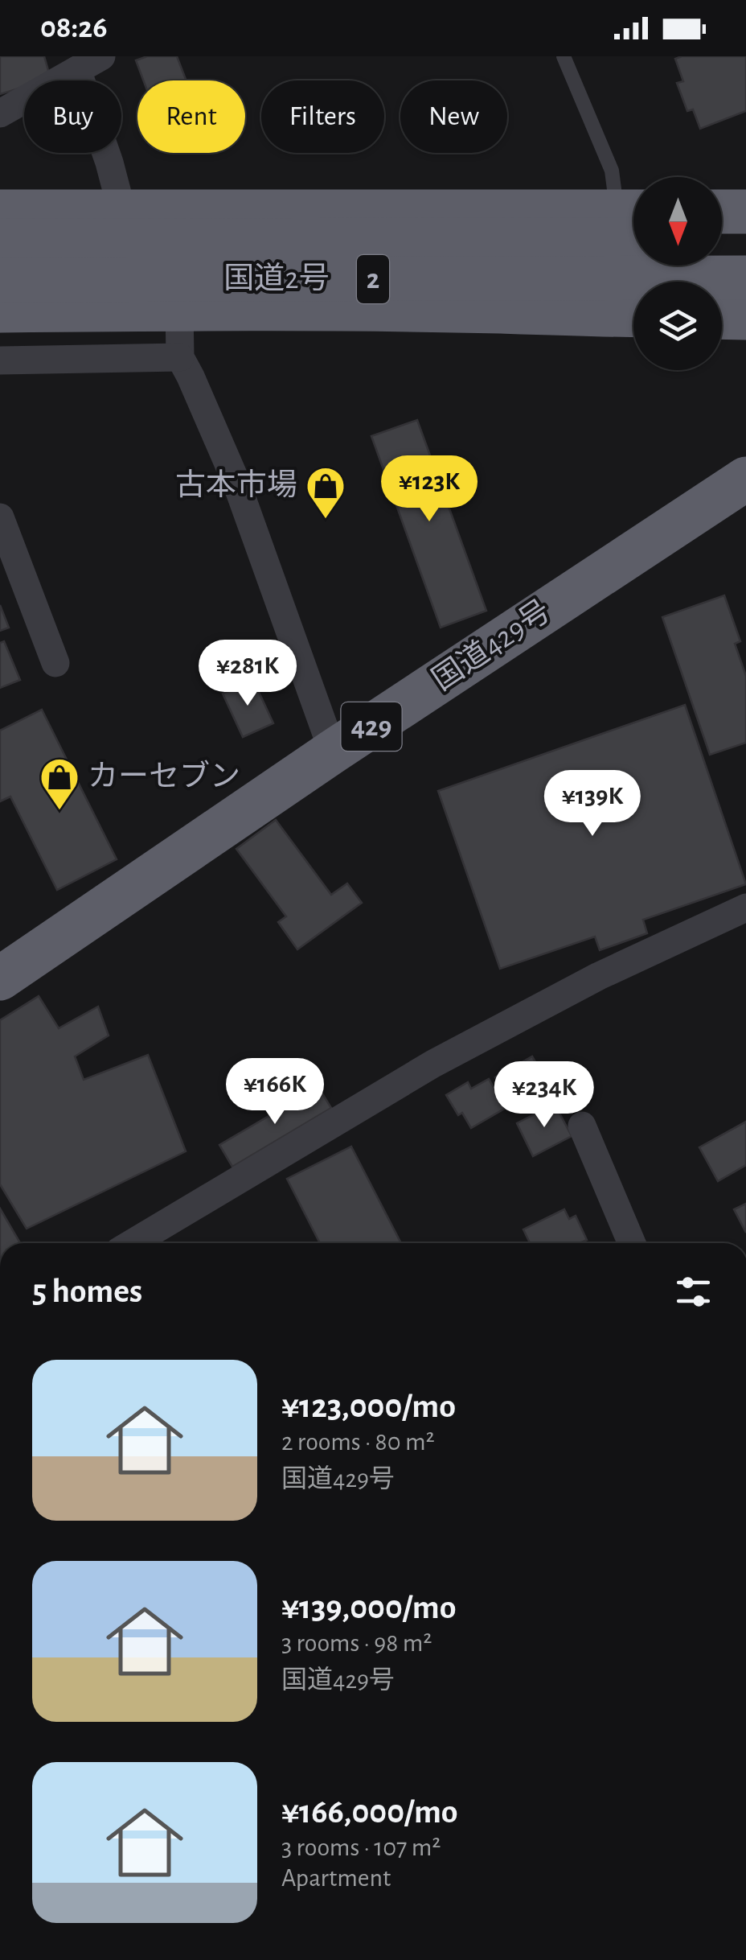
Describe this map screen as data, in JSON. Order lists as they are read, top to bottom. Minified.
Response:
{"streets":{"highway":["国道2号","2","国道429号","429"]},"places":{"shop":["古本市場","カーセブン"]},"north":"bottom","page":{"status":"08:26","chip":["Buy","Rent","Filters","New"],"price":["¥123K","¥281K","¥139K","¥166K","¥234K"],"heading":"5 homes","list":[{"name":"¥123,000/mo","note":"2 rooms · 80 m² · 国道429号"},{"name":"¥139,000/mo","note":"3 rooms · 98 m² · 国道429号"},{"name":"¥166,000/mo","note":"3 rooms · 107 m² · Apartment"}]}}
